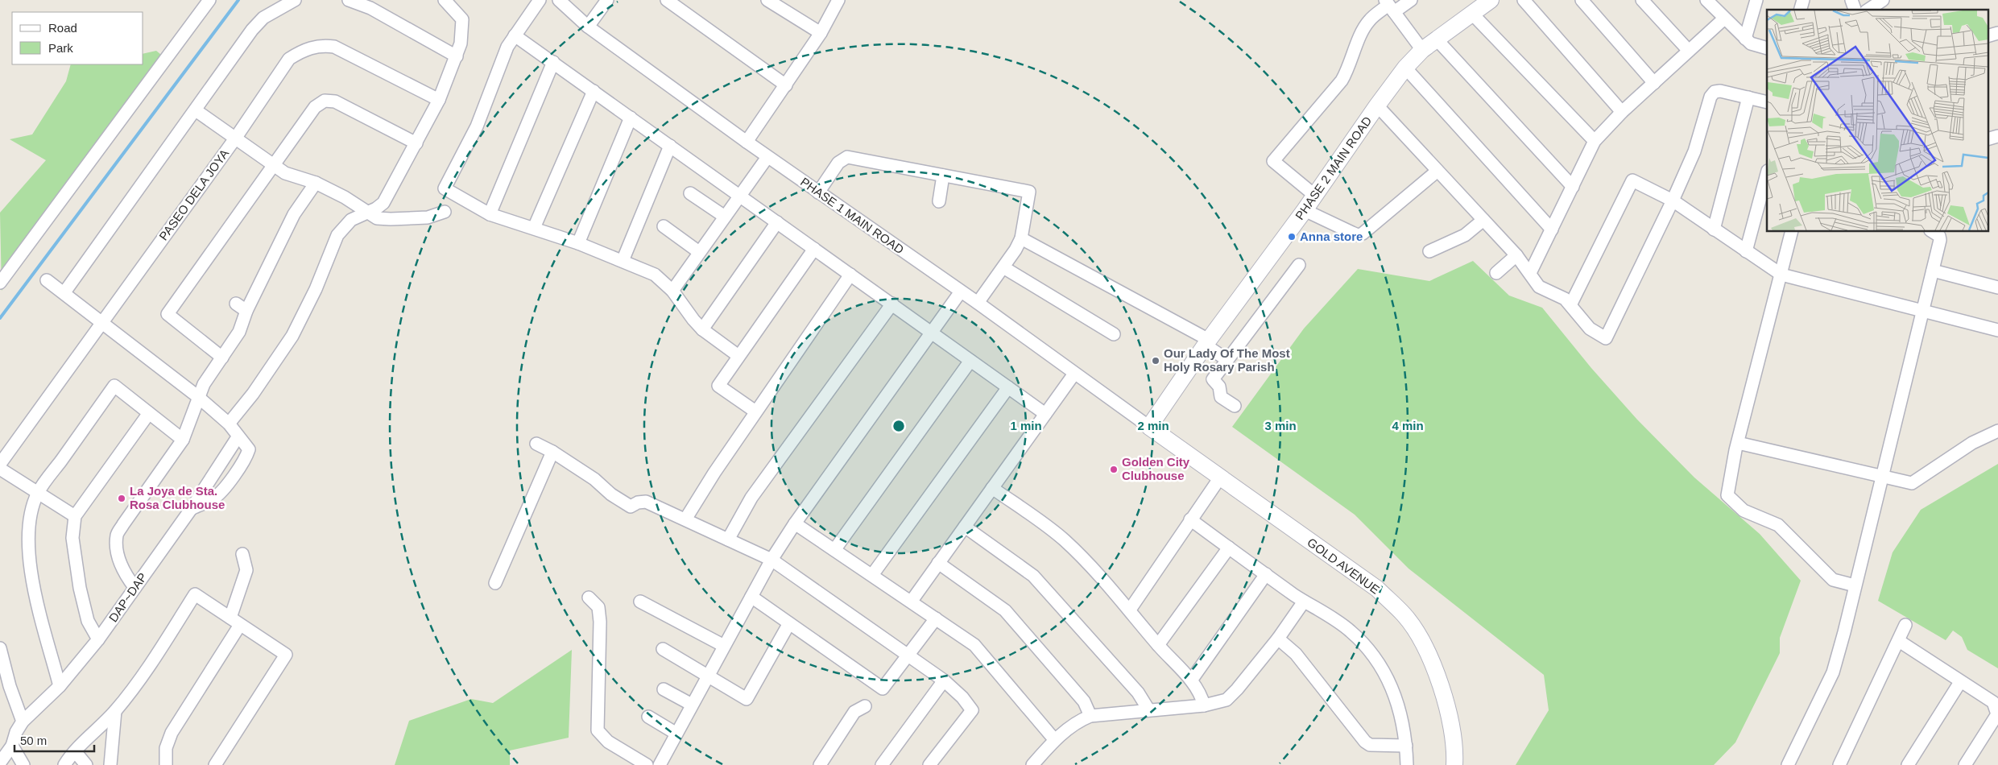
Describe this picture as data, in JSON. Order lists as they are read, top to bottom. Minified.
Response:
{"streets":{"street":["PHASE 2 MAIN ROAD","PASEO DELA JOYA","PHASE 1 MAIN ROAD","GOLD AVENUE","DAP~DAP"]},"crossings":[["PHASE 2 MAIN ROAD","PHASE 1 MAIN ROAD"],["PHASE 2 MAIN ROAD","GOLD AVENUE"],["PHASE 1 MAIN ROAD","GOLD AVENUE"]],"places":["Anna store","Our Lady Of The Most Holy Rosary Parish","Golden City Clubhouse","La Joya de Sta. Rosa Clubhouse"],"legend":["Road","Park"],"scale_bar":"50 m","rings":["1 min","2 min","3 min","4 min"]}
